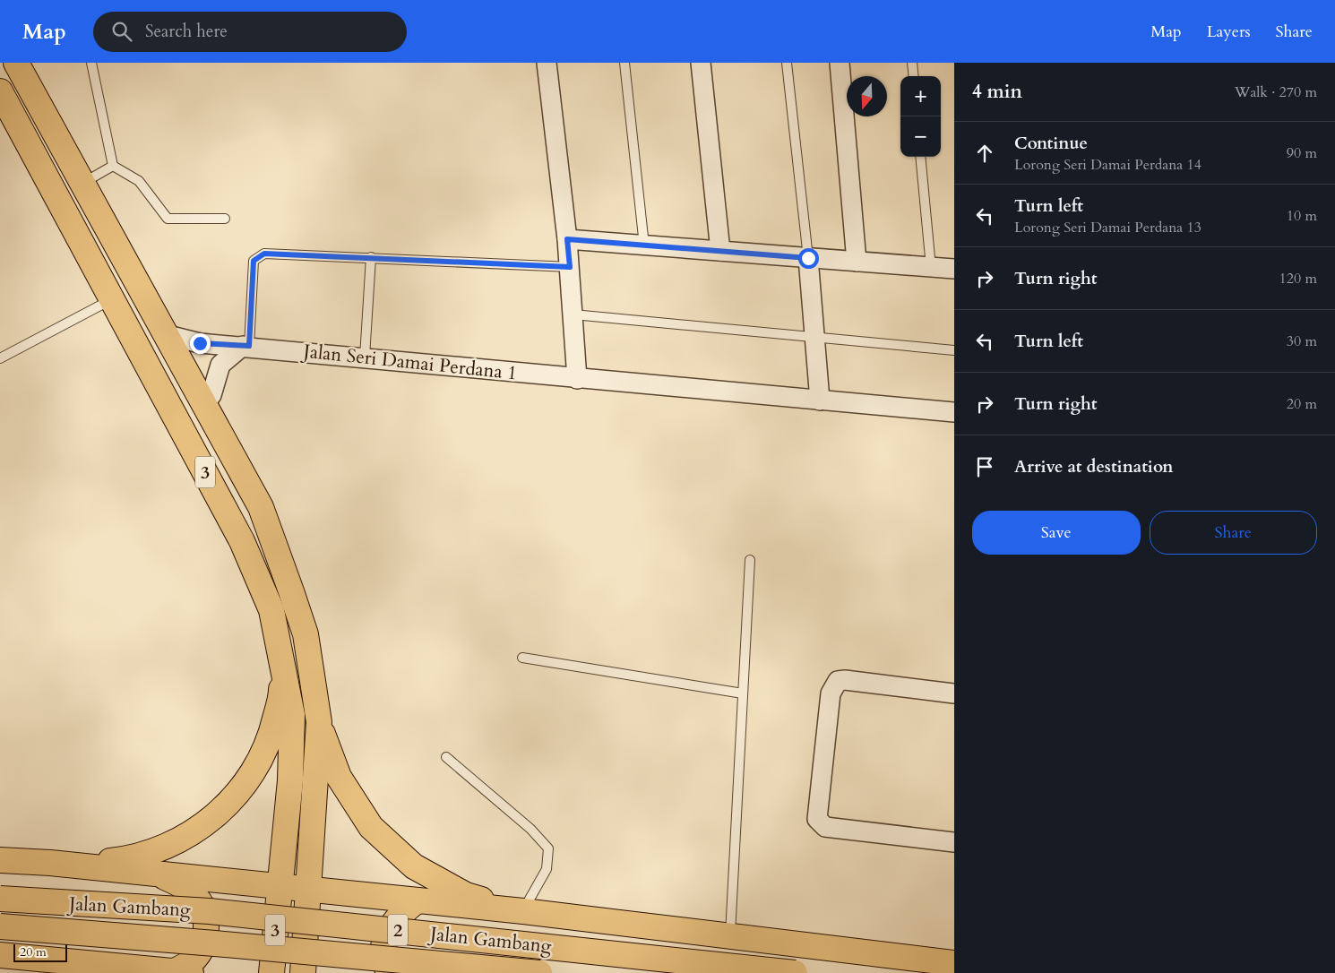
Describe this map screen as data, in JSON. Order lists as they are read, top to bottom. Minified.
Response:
{"streets":{"highway":["3","Jalan Gambang","2"],"street":["Jalan Seri Damai Perdana 1"]},"crossings":[["Jalan Seri Damai Perdana 1","3"]],"scale_bar":"20 m","north":"bottom","page":{"header":"Map","search":"Search here","nav":["Map","Layers","Share"],"heading":["4 min","Walk · 270 m"],"map_buttons":["+","−"],"list":[["Continue","Lorong Seri Damai Perdana 14","90 m"],["Turn left","Lorong Seri Damai Perdana 13","10 m"],["Turn right","120 m"],["Turn left","30 m"],["Turn right","20 m"],"Arrive at destination"],"buttons":["Save","Share"],"scale":"20 m"}}
